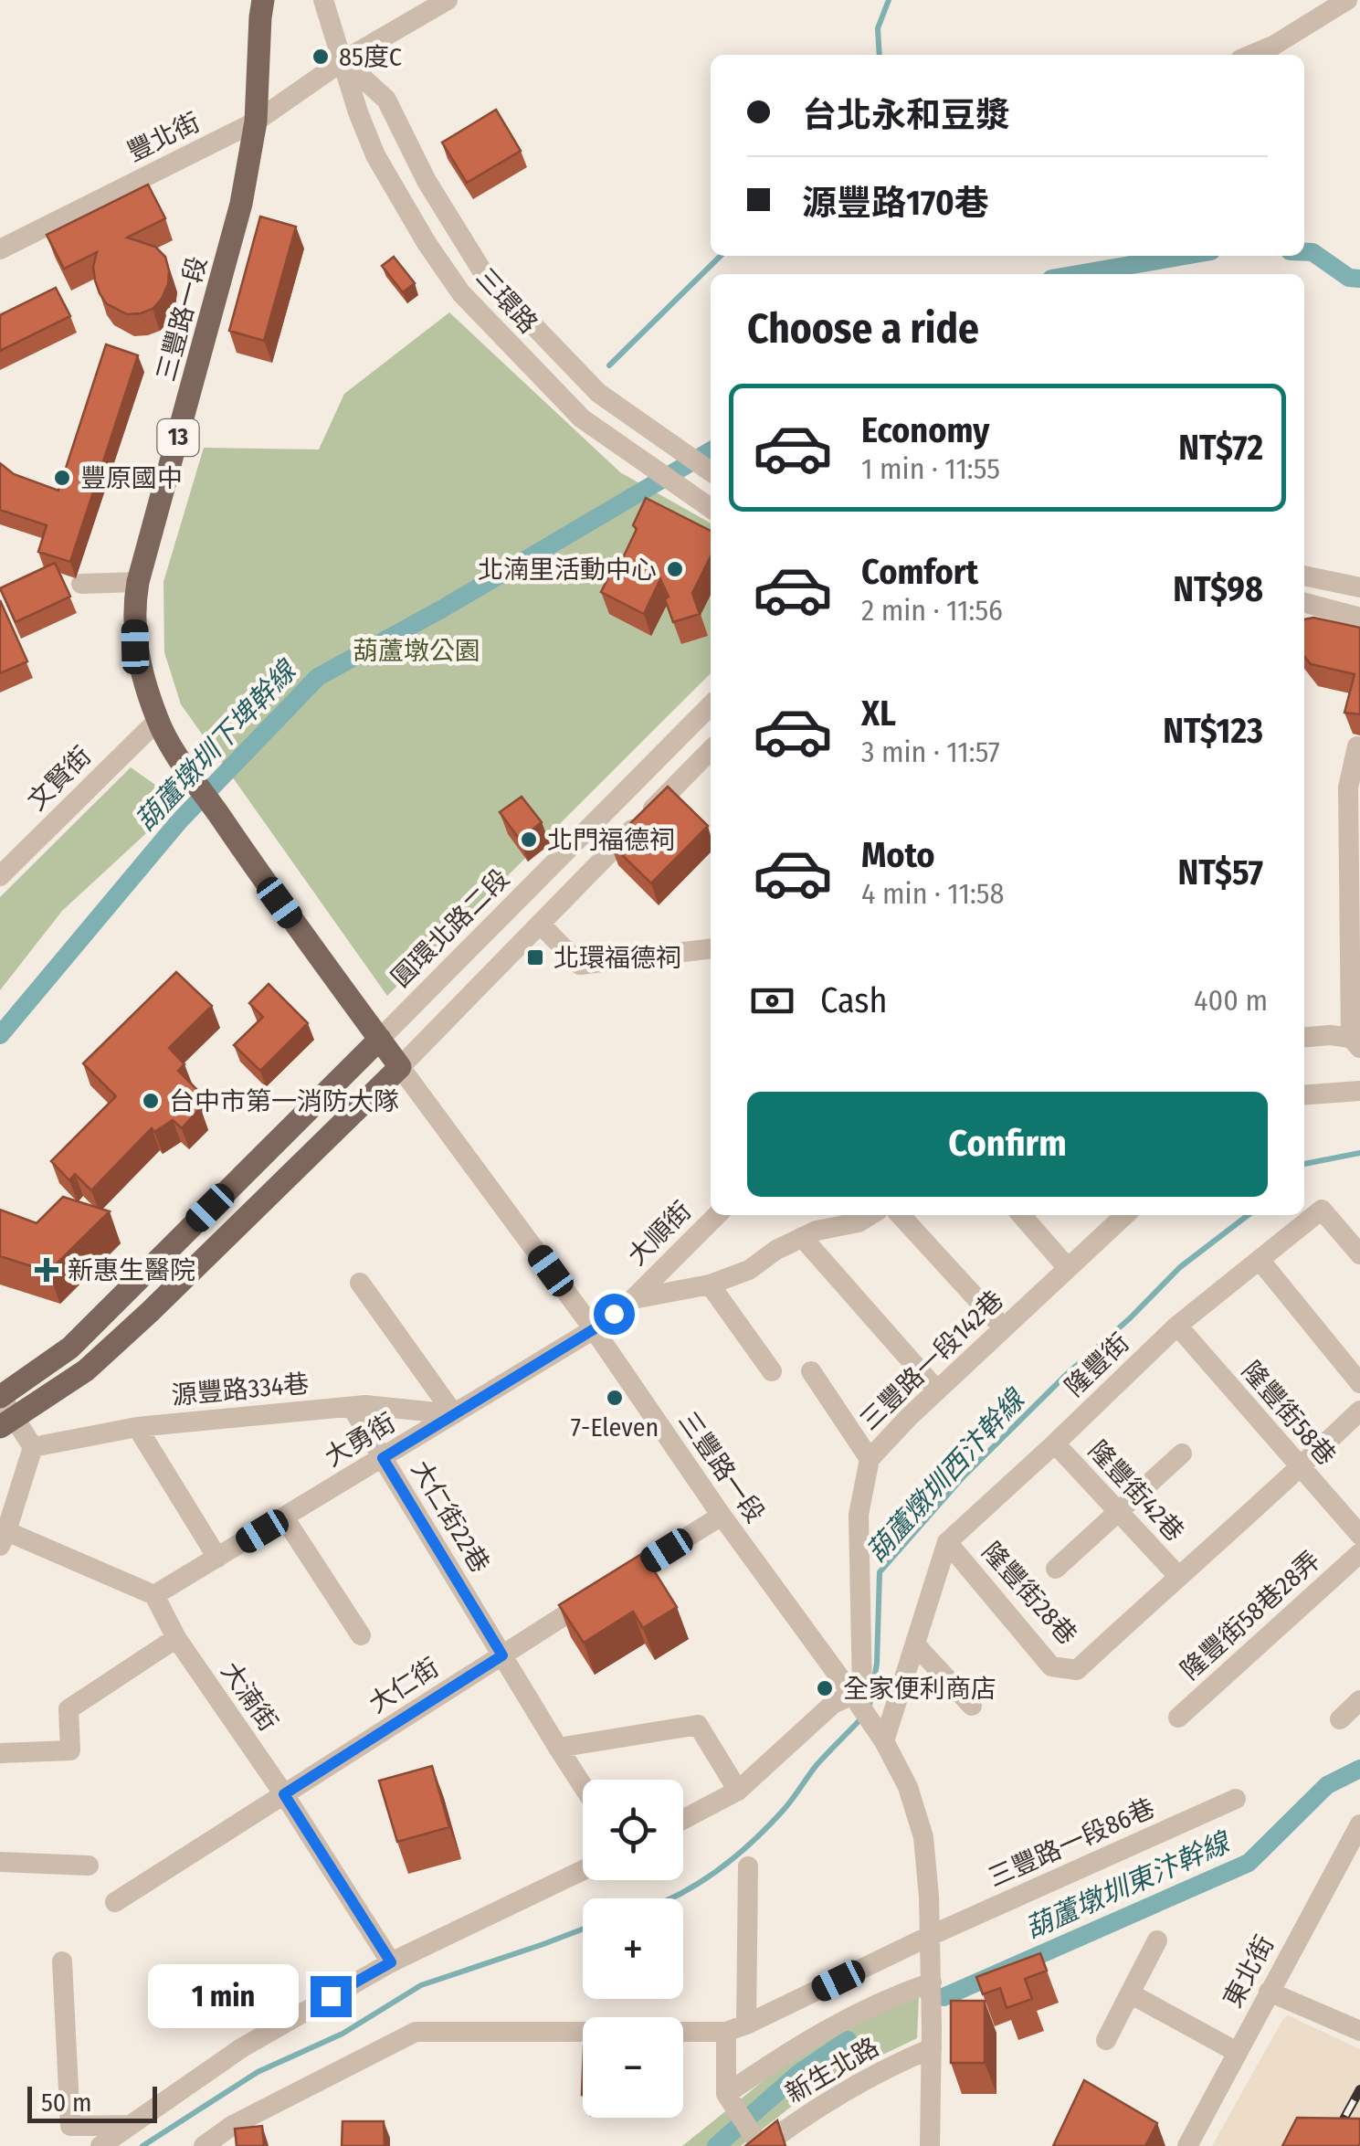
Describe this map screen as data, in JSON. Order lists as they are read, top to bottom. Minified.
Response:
{"streets":{"main road":["三豐路一段","13"],"street":["豐北街","三環路","文賢街","圓環北路二段","大順街","三豐路一段142巷","隆豐街","源豐路334巷","隆豐街58巷","大勇街","隆豐街42巷","大仁街22巷","隆豐街28巷","隆豐街58巷28弄","大仁街","大湳街","三豐路一段86巷","東北街","新生北路"]},"crossings":[["豐北街","三環路"],["豐北街","三豐路一段"],["三豐路一段","文賢街"],["三豐路一段","圓環北路二段"],["三豐路一段","大順街"],["三豐路一段","三豐路一段142巷"],["三豐路一段","大勇街"],["三豐路一段","大仁街"],["三豐路一段","三豐路一段86巷"],["三豐路一段","新生北路"],["大順街","大勇街"],["隆豐街","隆豐街58巷"],["隆豐街","隆豐街42巷"],["隆豐街","隆豐街28巷"],["源豐路334巷","大勇街"],["源豐路334巷","大仁街22巷"],["大勇街","大仁街22巷"],["大勇街","大湳街"],["隆豐街42巷","隆豐街28巷"],["大仁街22巷","大仁街"],["大仁街","大湳街"]],"water":["葫蘆墩圳下埤幹線","葫蘆燉圳西汴幹線","葫蘆墩圳東汴幹線"],"parks":["葫蘆墩公園"],"places":{"other":["85度C","豐原國中","北湳里活動中心","北門福德祠","台中市第一消防大隊","7-Eleven","全家便利商店"],"transit":["北環福德祠"],"health":["新惠生醫院"]},"scale_bar":"50 m","page":{"banner":["台北永和豆漿","源豐路170巷"],"heading":"Choose a ride","list":[{"name":"Economy","note":"1 min · 11:55","value":"NT$72"},{"name":"Comfort","note":"2 min · 11:56","value":"NT$98"},{"name":"XL","note":"3 min · 11:57","value":"NT$123"},{"name":"Moto","note":"4 min · 11:58","value":"NT$57"}],"pay":["Cash","400 m"],"buttons":"Confirm","map_buttons":["+","−"],"bubble":"1 min","scale":"50 m"}}
